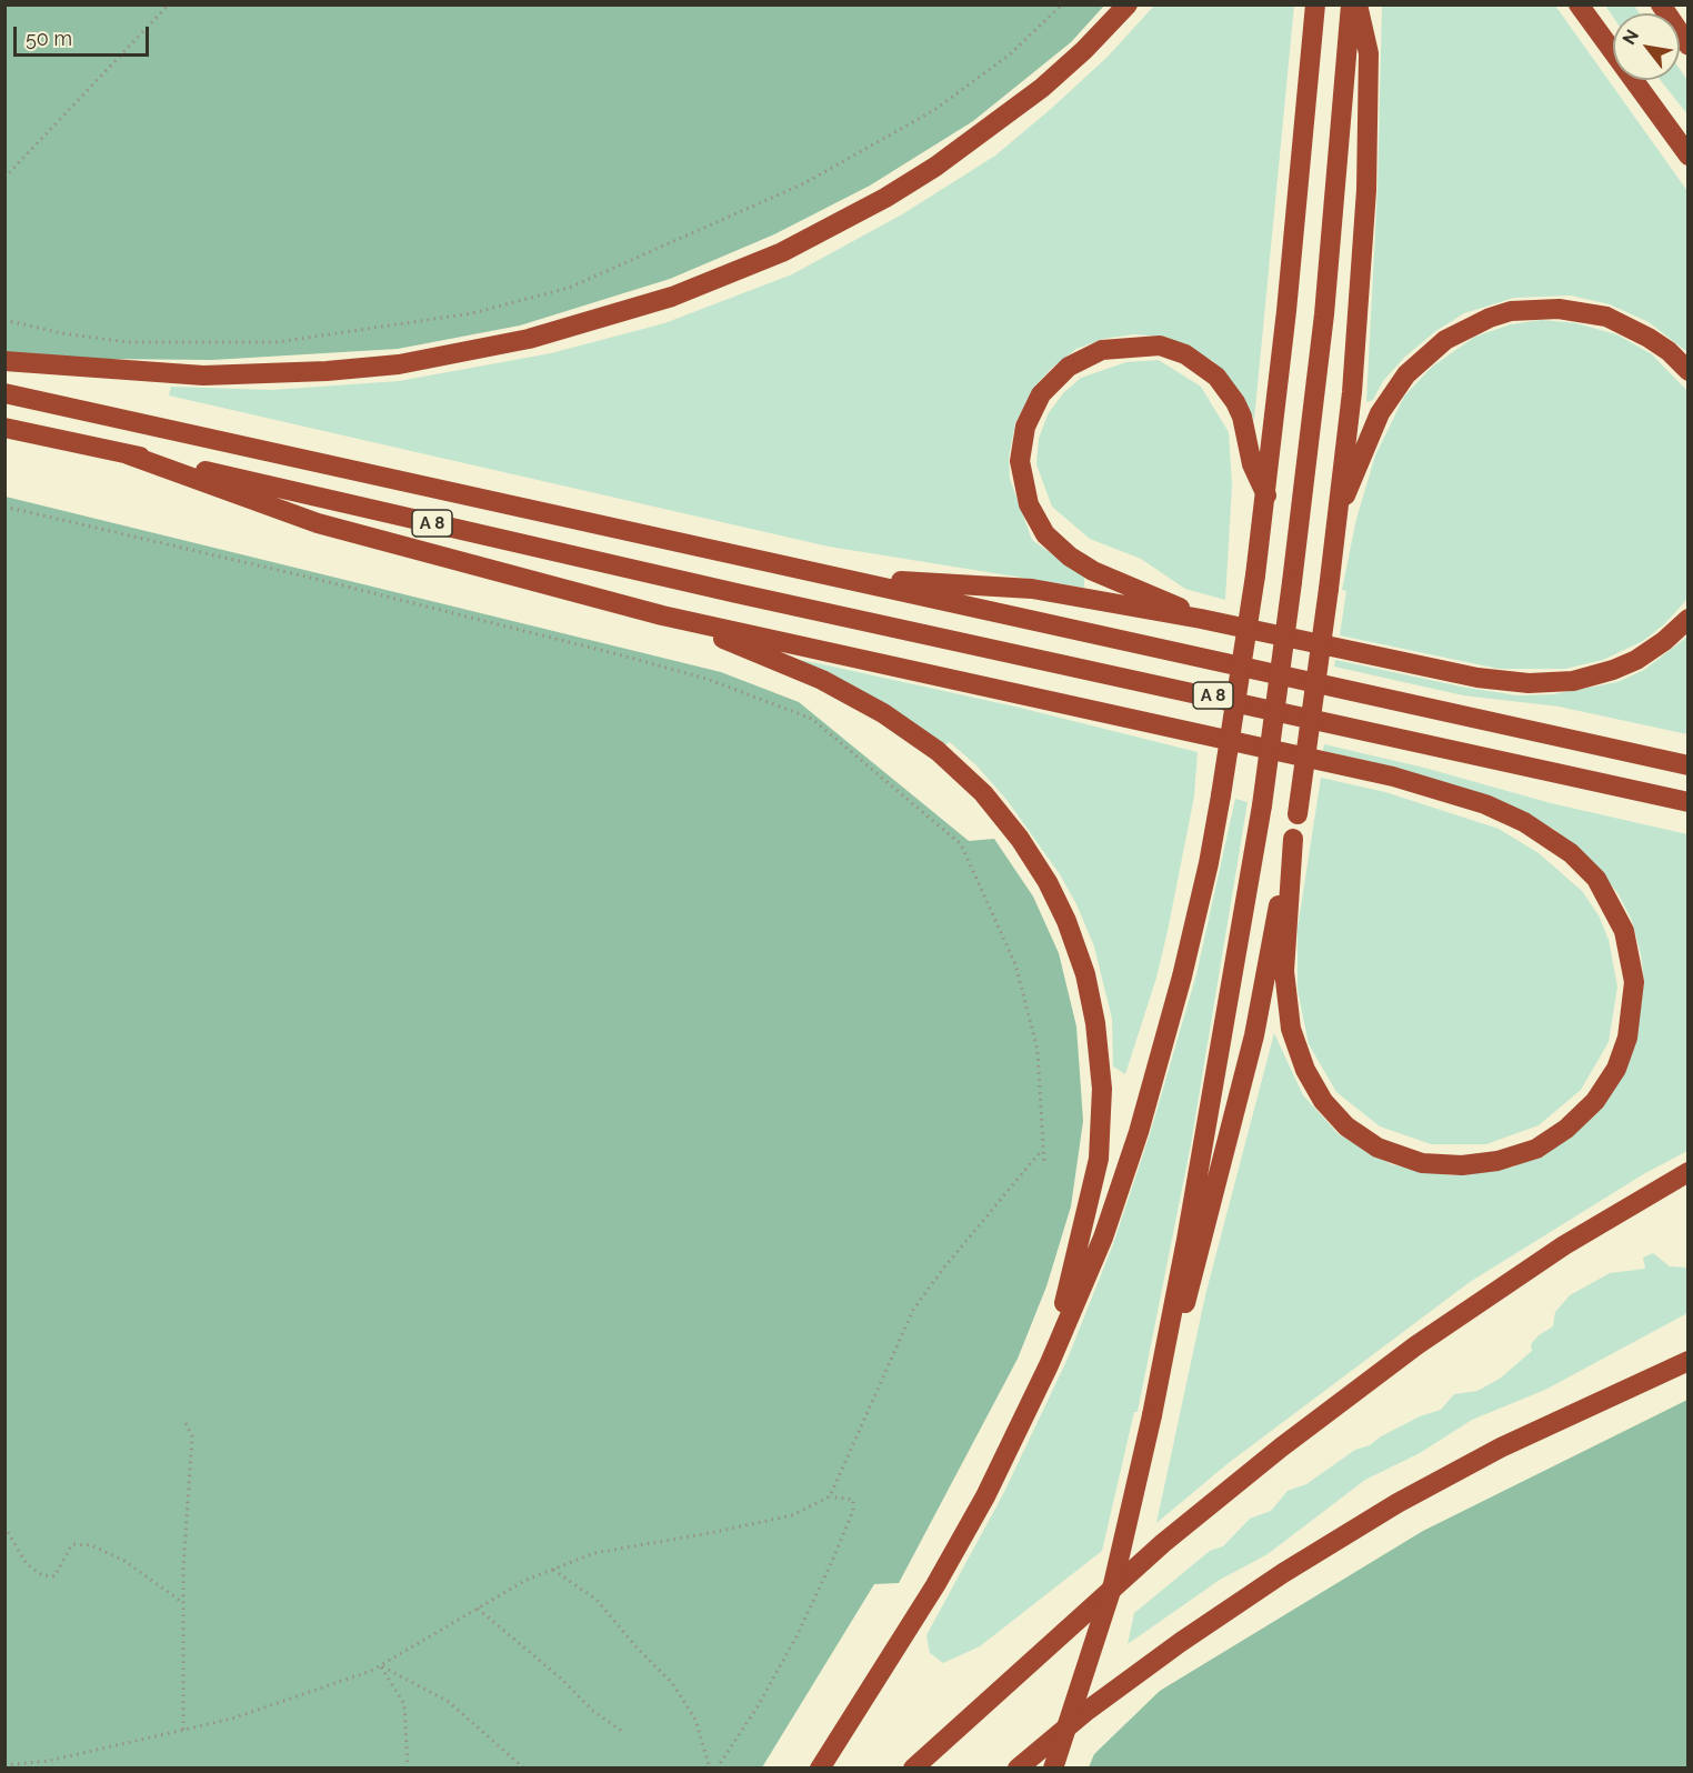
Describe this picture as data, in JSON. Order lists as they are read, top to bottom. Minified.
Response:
{"streets":{"highway":["A 8"]},"scale_bar":"50 m","north":"top left"}
